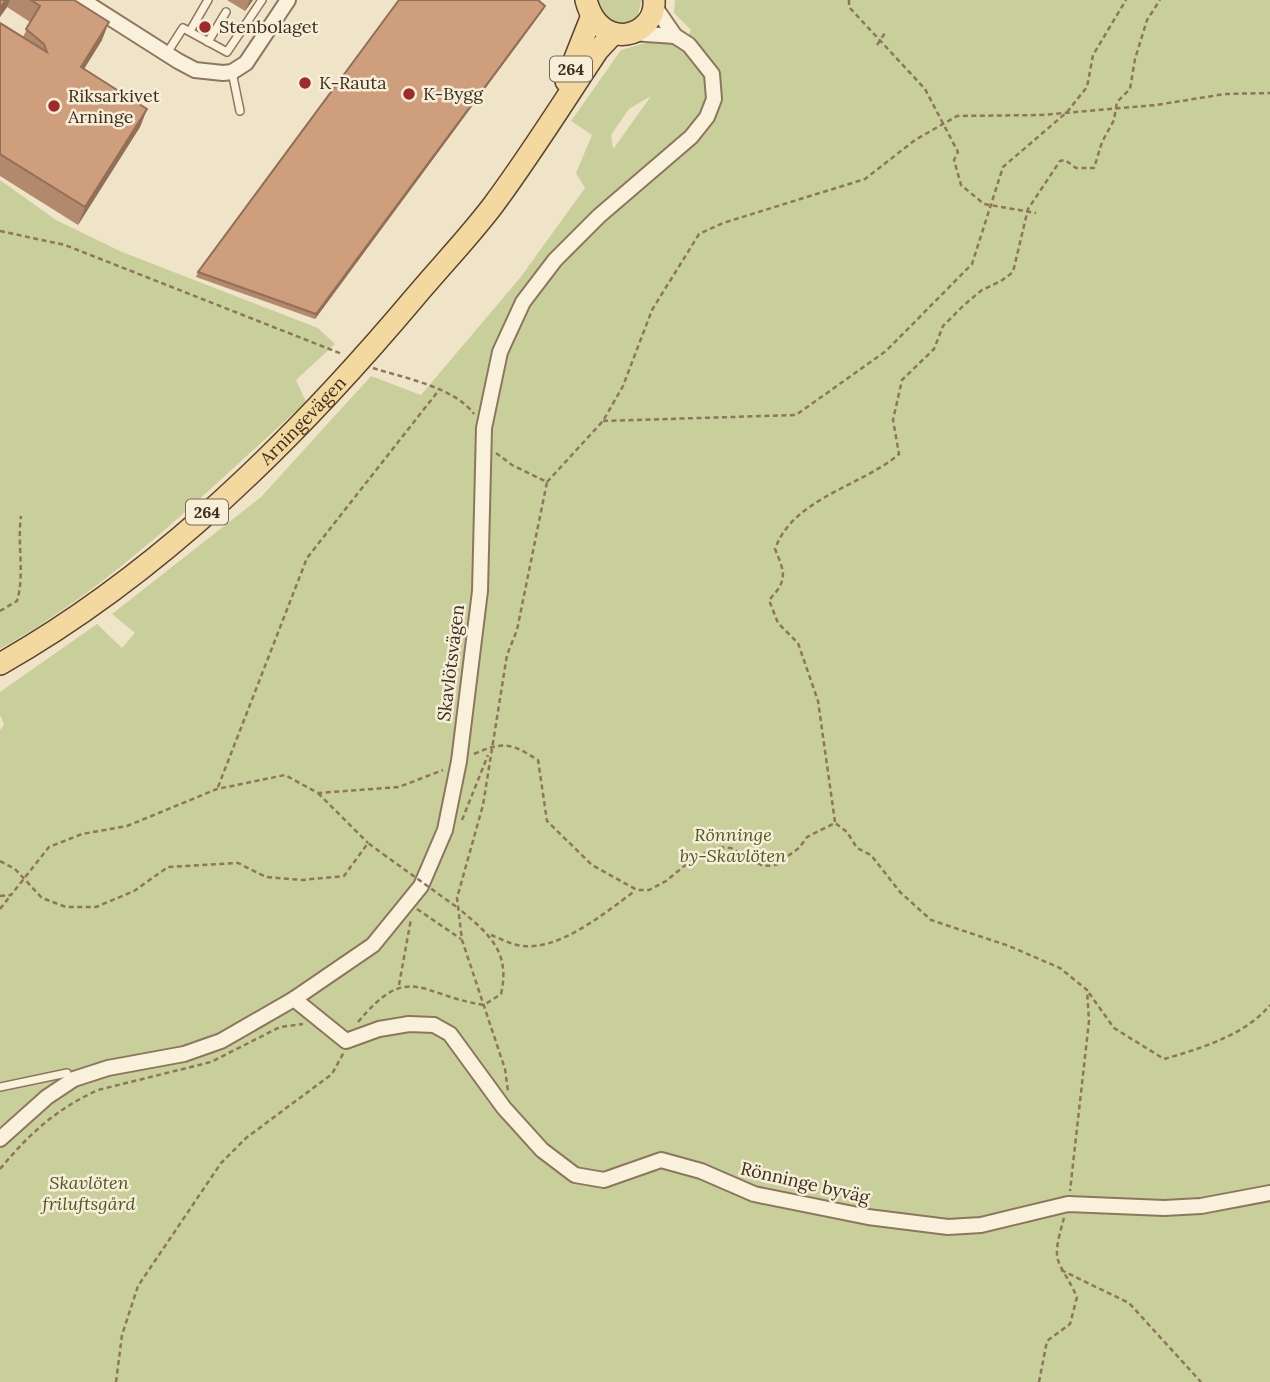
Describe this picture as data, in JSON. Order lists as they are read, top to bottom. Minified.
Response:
{"streets":{"main road":["264","Arningevägen"],"street":["Skavlötsvägen","Rönninge byväg"]},"crossings":[["264","Arningevägen"],["264","Skavlötsvägen"]],"parks":["Rönninge by-Skavlöten","Skavlöten friluftsgård"],"places":["Stenbolaget","K-Rauta","K-Bygg","Riksarkivet Arninge"]}
